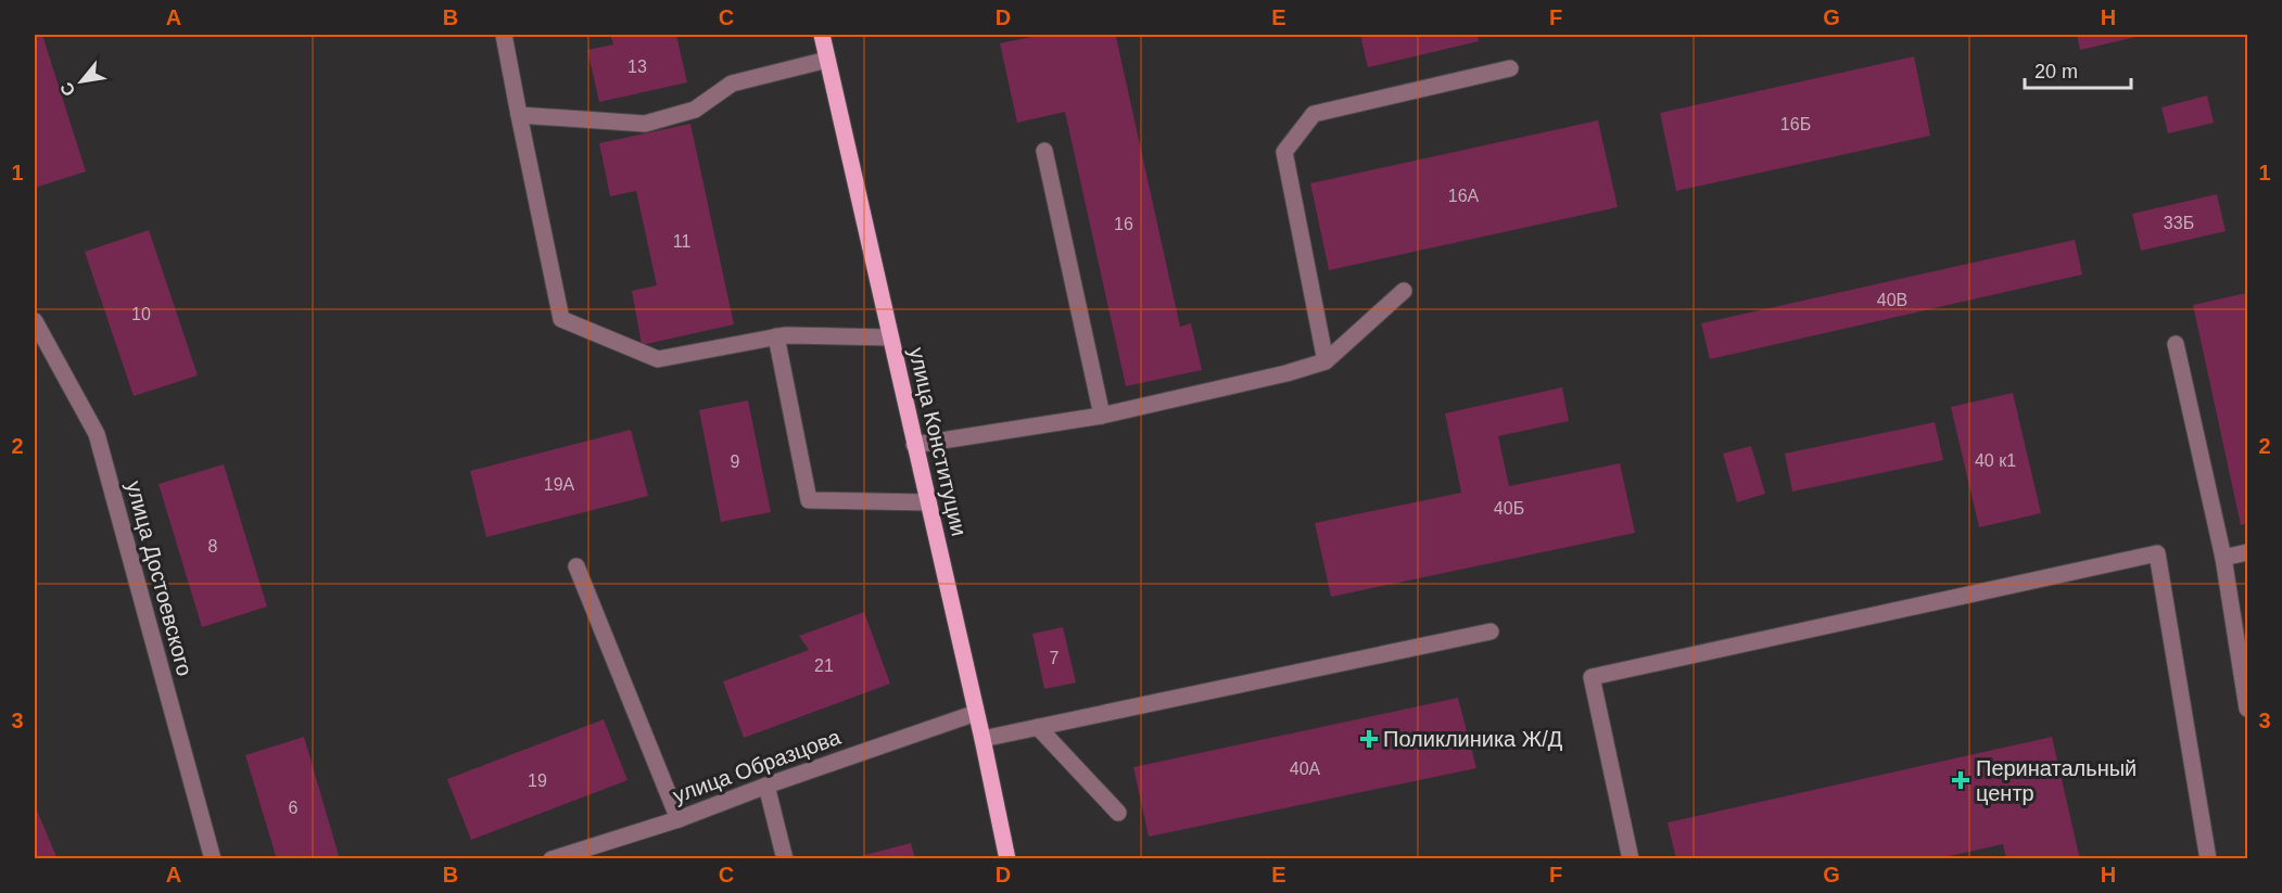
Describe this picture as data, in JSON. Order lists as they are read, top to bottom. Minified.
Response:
{"streets":{"main road":["улица Конституции"],"street":["улица Достоевского","улица Образцова"]},"crossings":[["улица Конституции","улица Образцова"]],"places":{"health":["Поликлиника Ж/Д","Перинатальный центр"]},"house_numbers":["13","16Б","16А","33Б","16","11","40В","10","40 к1","9","19А","40Б","8","7","21","40А","19","6"],"scale_bar":"20 m","north":"bottom left","grid":{"columns":["A","B","C","D","E","F","G","H"],"rows":["1","2","3"]}}
